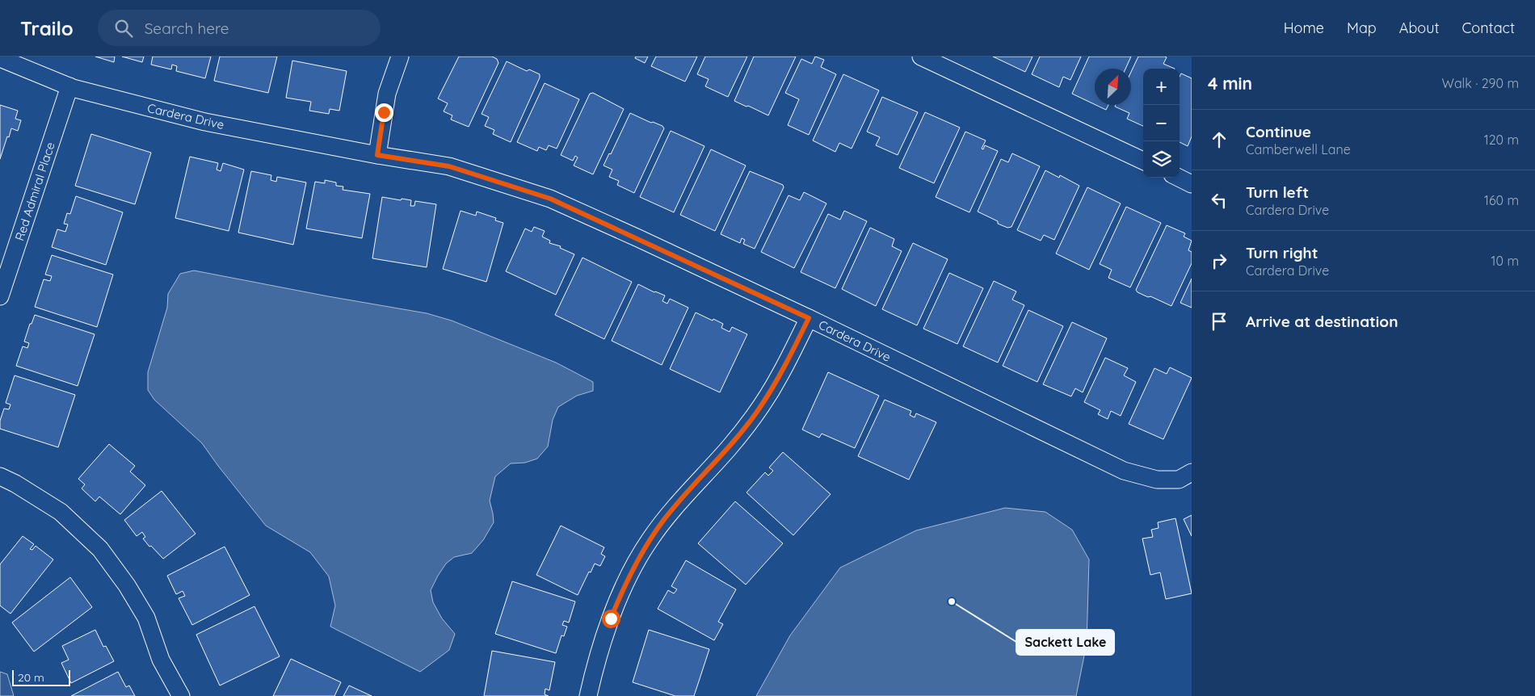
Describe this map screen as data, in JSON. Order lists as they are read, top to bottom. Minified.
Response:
{"streets":{"street":["Cardera Drive","Red Admiral Place"]},"crossings":[["Cardera Drive","Red Admiral Place"]],"places":["Sackett Lake"],"scale_bar":"20 m","north":"top right","page":{"header":"Trailo","search":"Search here","nav":["Home","Map","About","Contact"],"heading":["4 min","Walk · 290 m"],"map_buttons":["+","−"],"list":[["Continue","Camberwell Lane","120 m"],["Turn left","Cardera Drive","160 m"],["Turn right","Cardera Drive","10 m"],"Arrive at destination"],"scale":"20 m"}}
